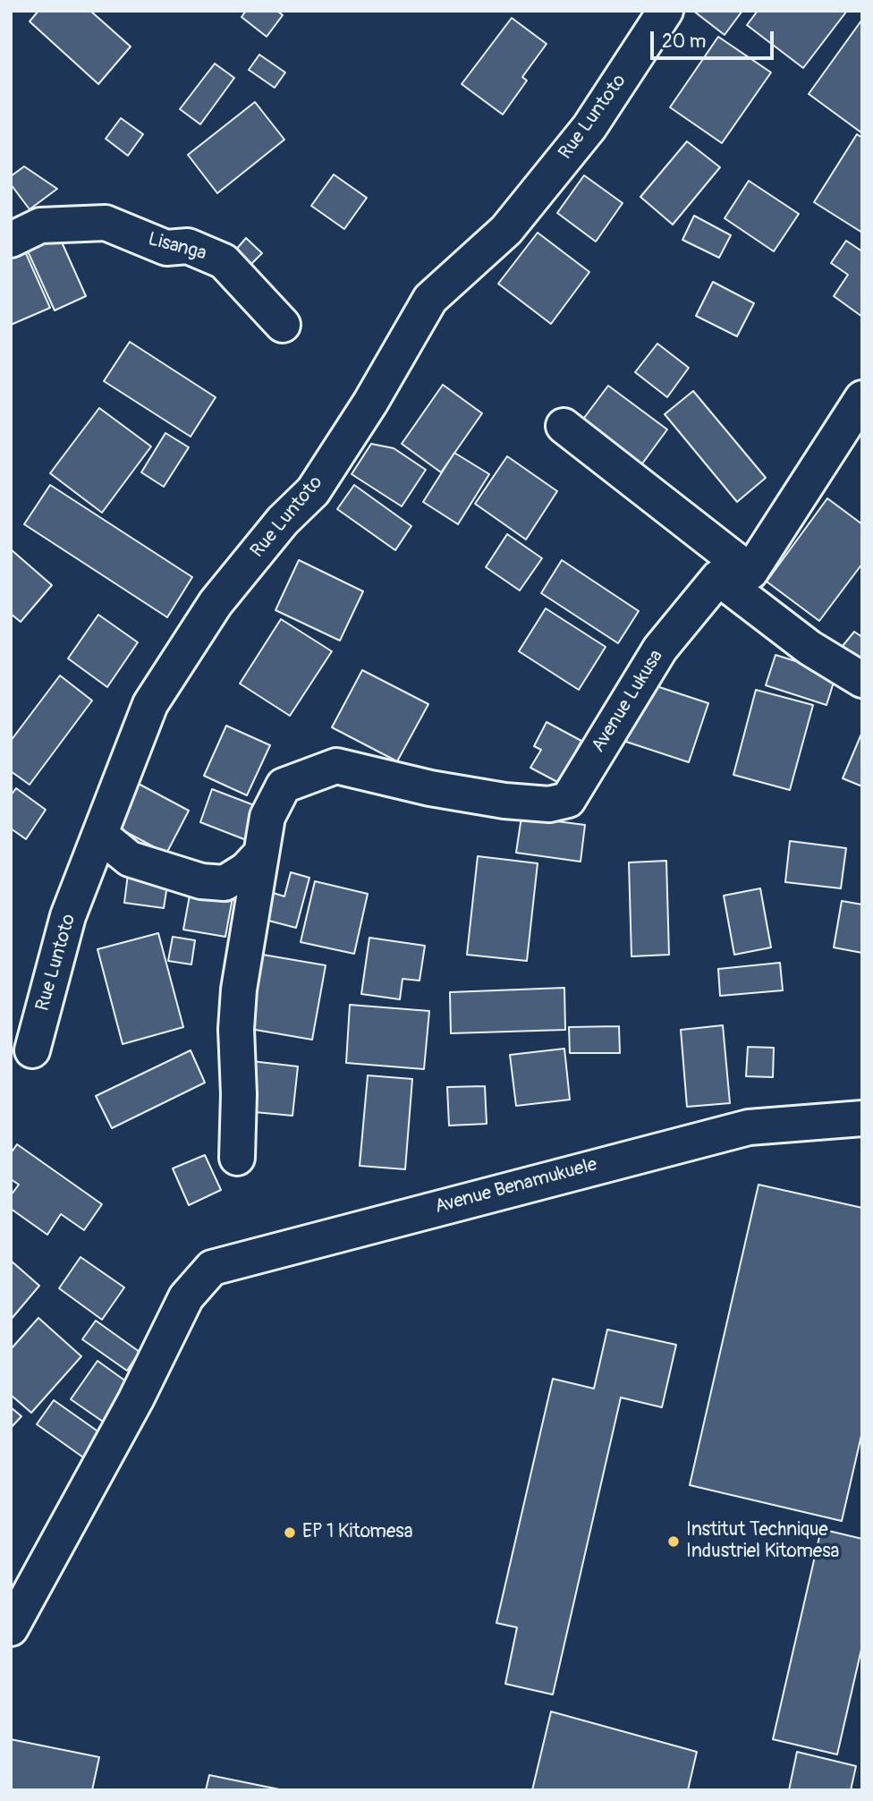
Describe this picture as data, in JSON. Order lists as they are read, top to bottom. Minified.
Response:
{"streets":{"street":["Rue Luntoto","Lisanga","Avenue Lukusa","Avenue Benamukuele"]},"places":["EP 1 Kitomesa","Institut Technique Industriel Kitomesa"],"scale_bar":"20 m"}
